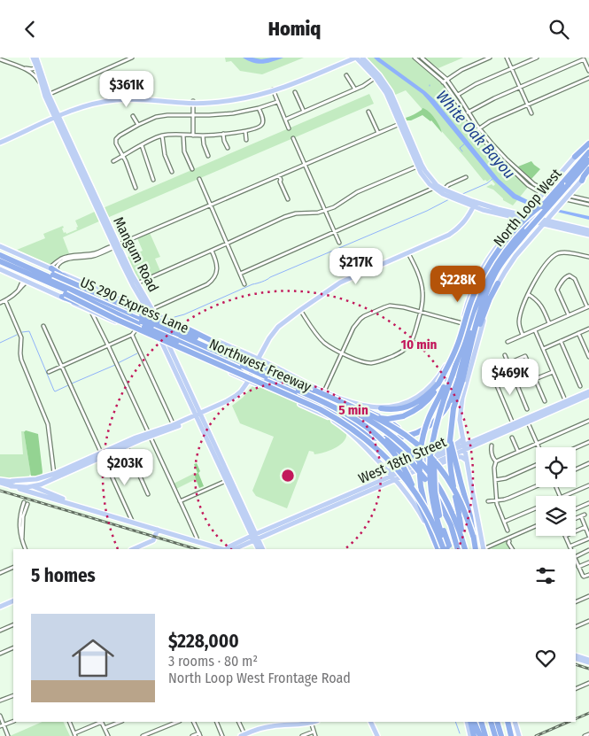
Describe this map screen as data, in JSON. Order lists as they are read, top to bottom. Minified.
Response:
{"streets":{"highway":["North Loop West","US 290 Express Lane","Northwest Freeway"],"main road":["Mangum Road","West 18th Street"]},"crossings":[["North Loop West","US 290 Express Lane"],["Mangum Road","West 18th Street"],["US 290 Express Lane","Northwest Freeway"]],"water":["White Oak Bayou"],"page":{"header":"Homiq","price":["$361K","$217K","$228K","$469K","$203K"],"heading":"5 homes","list":[{"name":"$228,000","note":"3 rooms · 80 m² · North Loop West Frontage Road"}]},"rings":["10 min","5 min"]}
